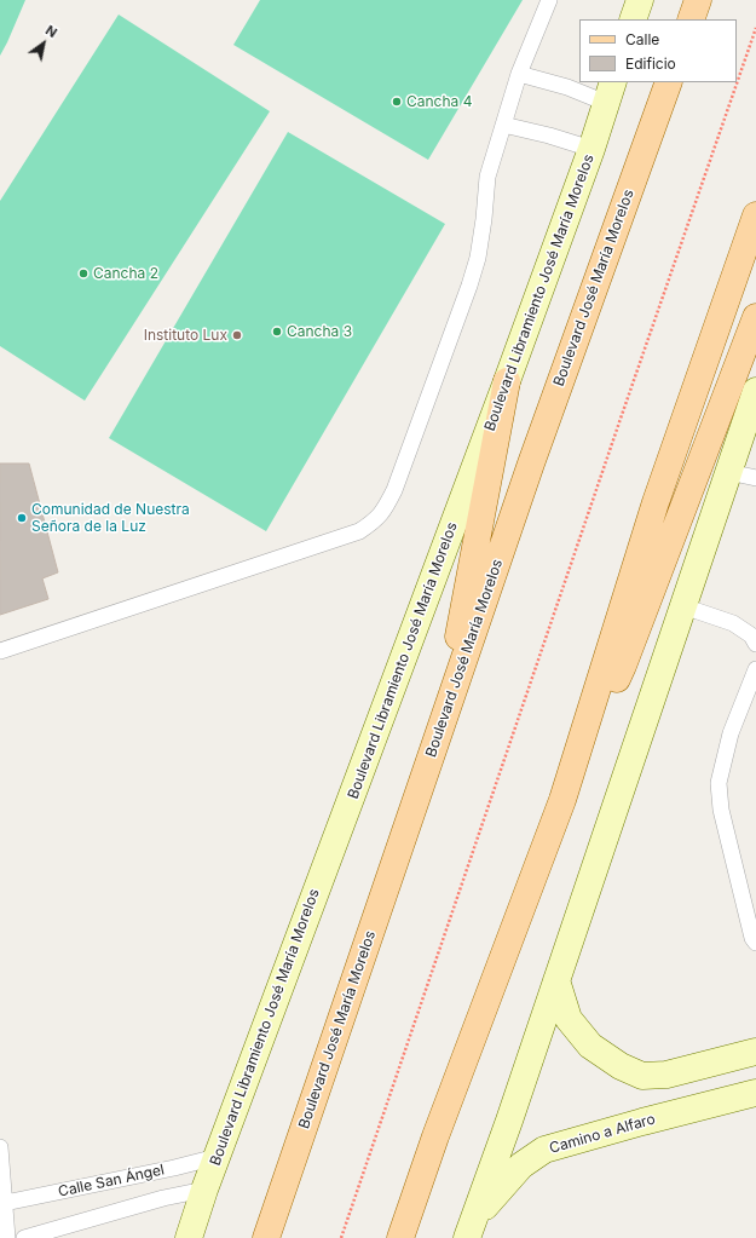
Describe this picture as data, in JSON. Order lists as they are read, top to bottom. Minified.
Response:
{"streets":{"main road":["Boulevard José María Morelos"],"street":["Boulevard Libramiento José María Morelos","Camino a Alfaro"],"lane":["Calle San Ángel"]},"crossings":[["Boulevard Libramiento José María Morelos","Calle San Ángel"]],"places":["Cancha 4","Cancha 2","Cancha 3","Instituto Lux","Comunidad de Nuestra Señora de la Luz"],"legend":["Calle","Edificio"],"north":"top right"}
